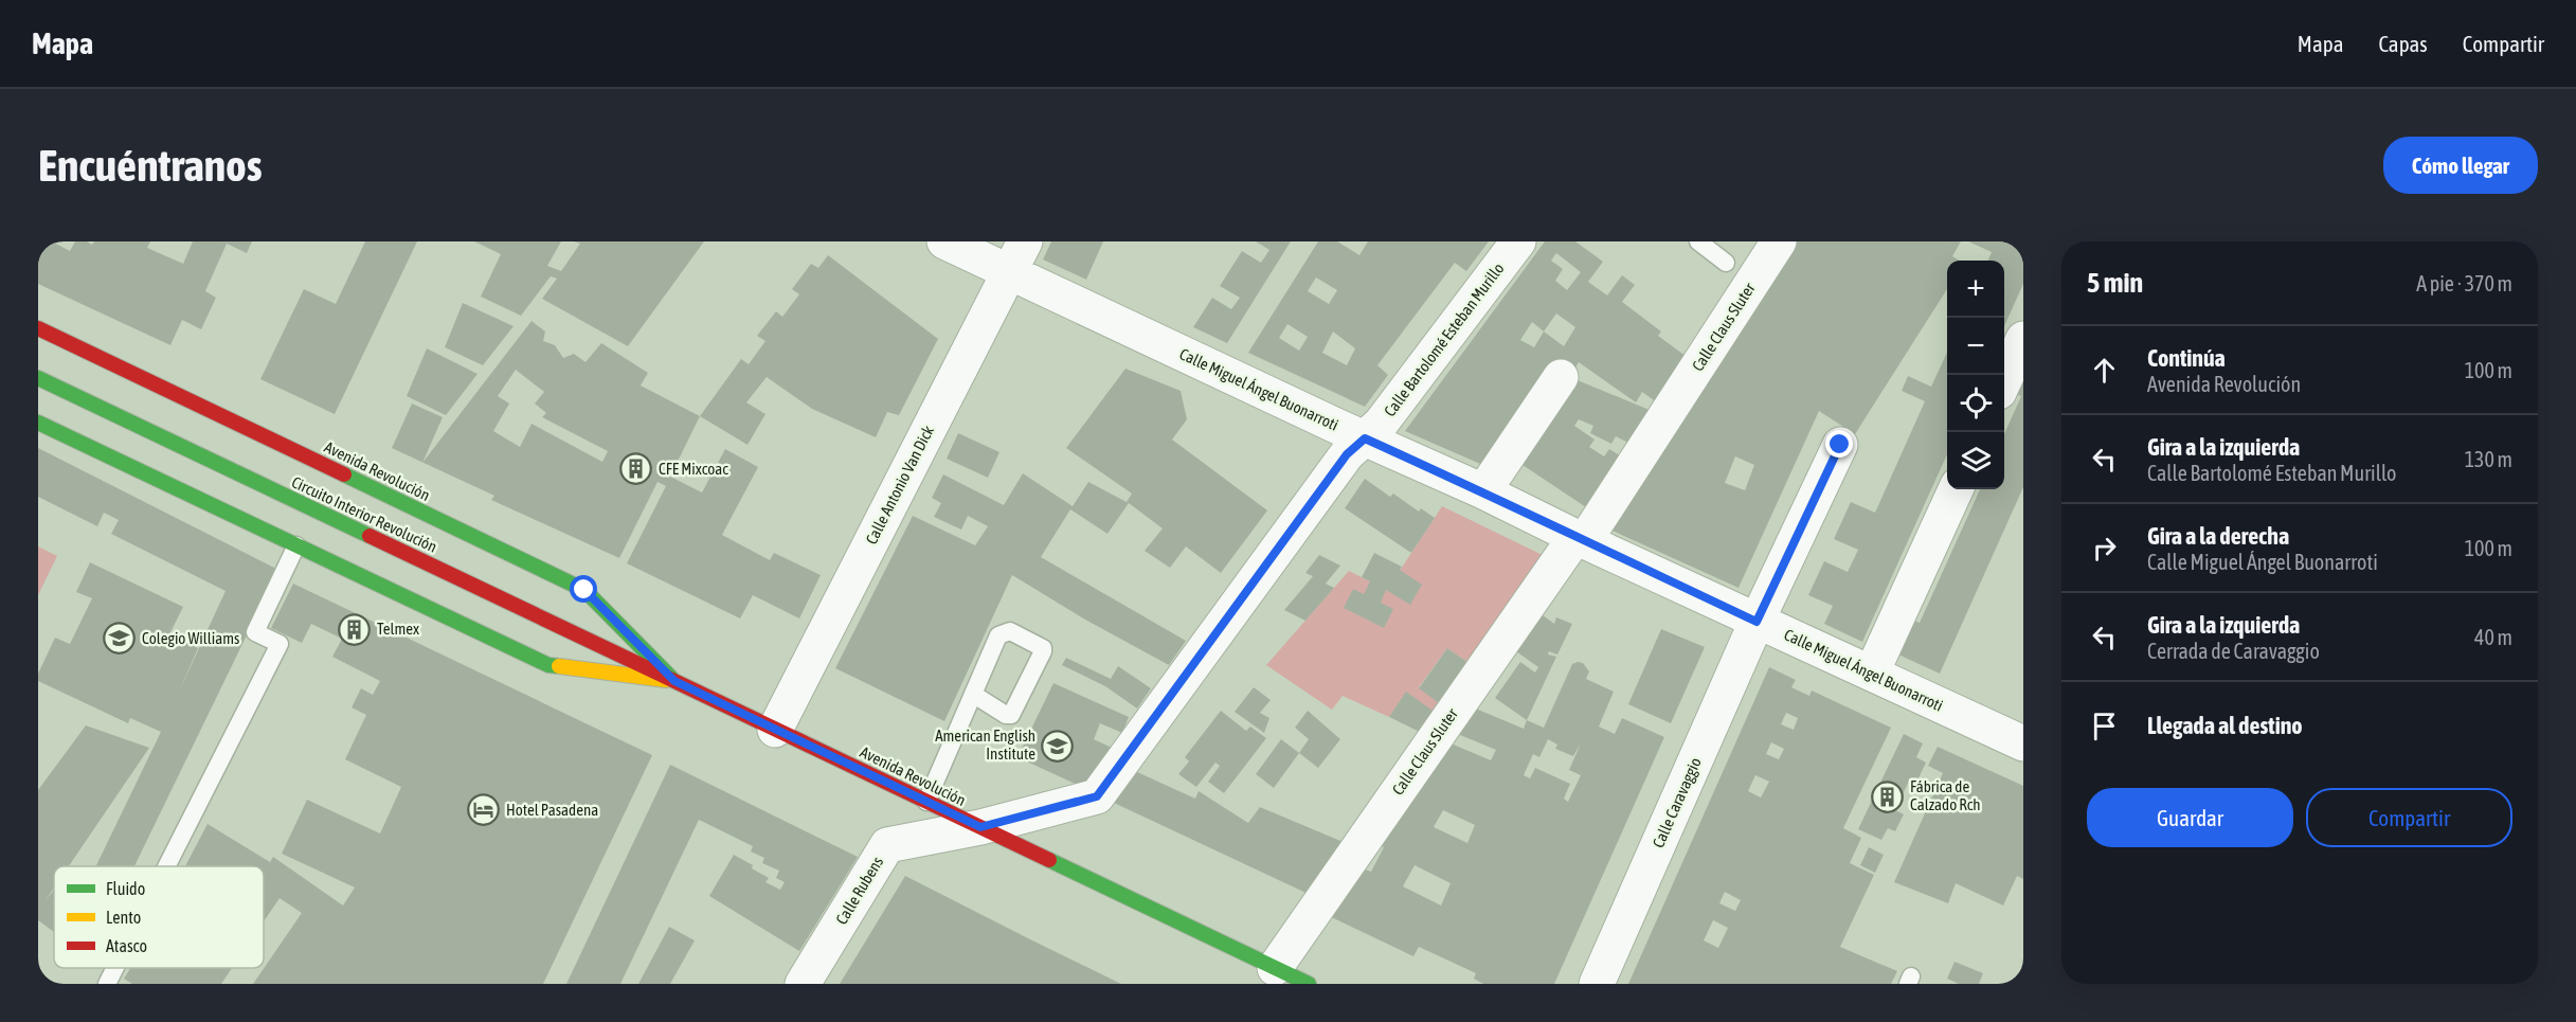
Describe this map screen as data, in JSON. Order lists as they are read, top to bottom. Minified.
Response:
{"streets":{"main road":["Avenida Revolución","Circuito Interior Revolución"],"street":["Calle Claus Sluter","Calle Bartolomé Esteban Murillo","Calle Miguel Ángel Buonarroti","Calle Antonio Van Dick","Calle Caravaggio","Calle Rubens"]},"crossings":[["Calle Claus Sluter","Calle Miguel Ángel Buonarroti"],["Calle Claus Sluter","Avenida Revolución"],["Calle Bartolomé Esteban Murillo","Calle Miguel Ángel Buonarroti"],["Calle Bartolomé Esteban Murillo","Avenida Revolución"],["Calle Bartolomé Esteban Murillo","Calle Rubens"],["Calle Miguel Ángel Buonarroti","Calle Antonio Van Dick"],["Calle Miguel Ángel Buonarroti","Calle Caravaggio"],["Avenida Revolución","Calle Antonio Van Dick"],["Avenida Revolución","Circuito Interior Revolución"],["Avenida Revolución","Calle Rubens"]],"places":{"building":["CFE Mixcoac","Telmex","Fábrica de Calzado Rch"],"school or university":["Colegio Williams","American English Institute"],"hotel":["Hotel Pasadena"]},"legend":["Fluido","Lento","Atasco"],"page":{"header":"Mapa","nav":["Mapa","Capas","Compartir"],"buttons":["Cómo llegar",["Guardar","Compartir"]],"title":"Encuéntranos","heading":["5 min","A pie · 370 m"],"map_buttons":["+","−"],"list":[["Continúa","Avenida Revolución","100 m"],["Gira a la izquierda","Calle Bartolomé Esteban Murillo","130 m"],["Gira a la derecha","Calle Miguel Ángel Buonarroti","100 m"],["Gira a la izquierda","Cerrada de Caravaggio","40 m"],"Llegada al destino"]}}
